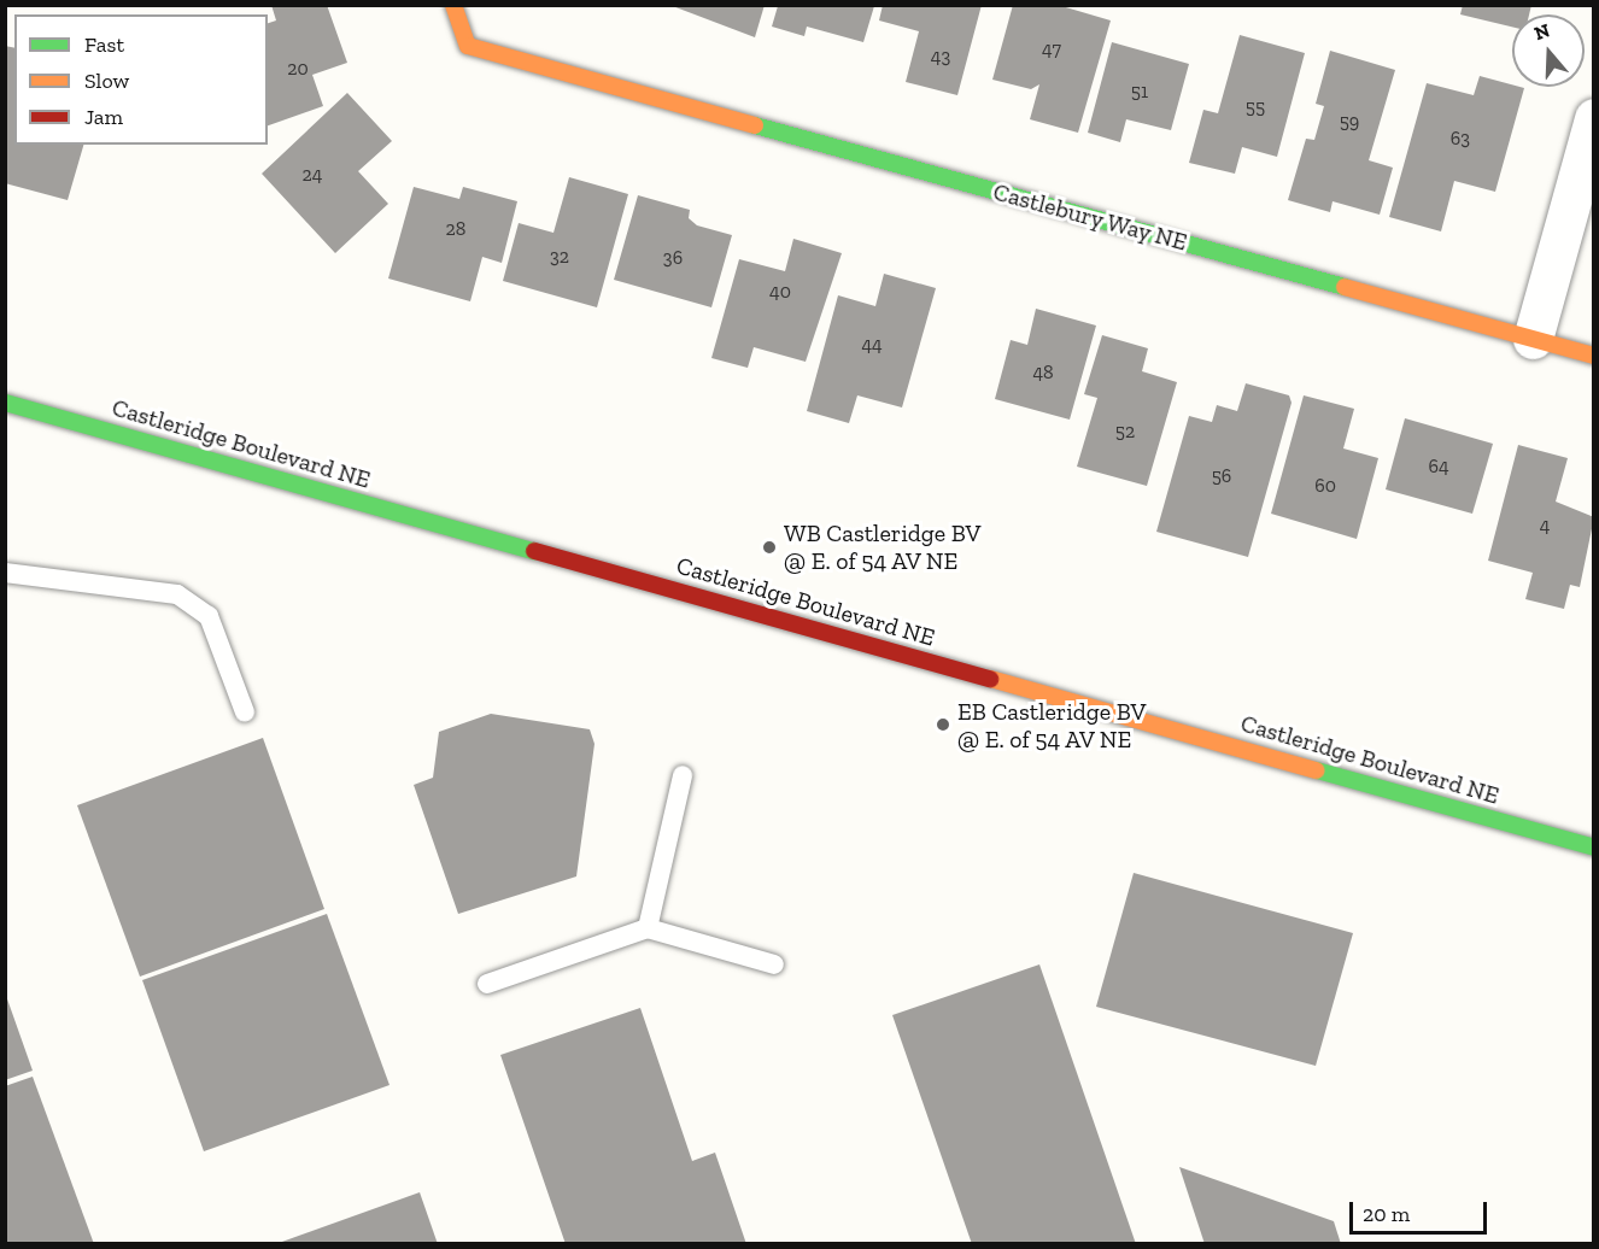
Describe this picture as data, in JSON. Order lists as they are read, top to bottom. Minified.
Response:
{"streets":{"street":["Castlebury Way NE","Castleridge Boulevard NE"]},"places":["WB Castleridge BV @ E. of 54 AV NE","EB Castleridge BV @ E. of 54 AV NE"],"house_numbers":["47","43","20","51","55","59","63","24","28","32","36","40","44","48","52","64","56","60","4"],"legend":["Fast","Slow","Jam"],"scale_bar":"20 m","north":"top"}
